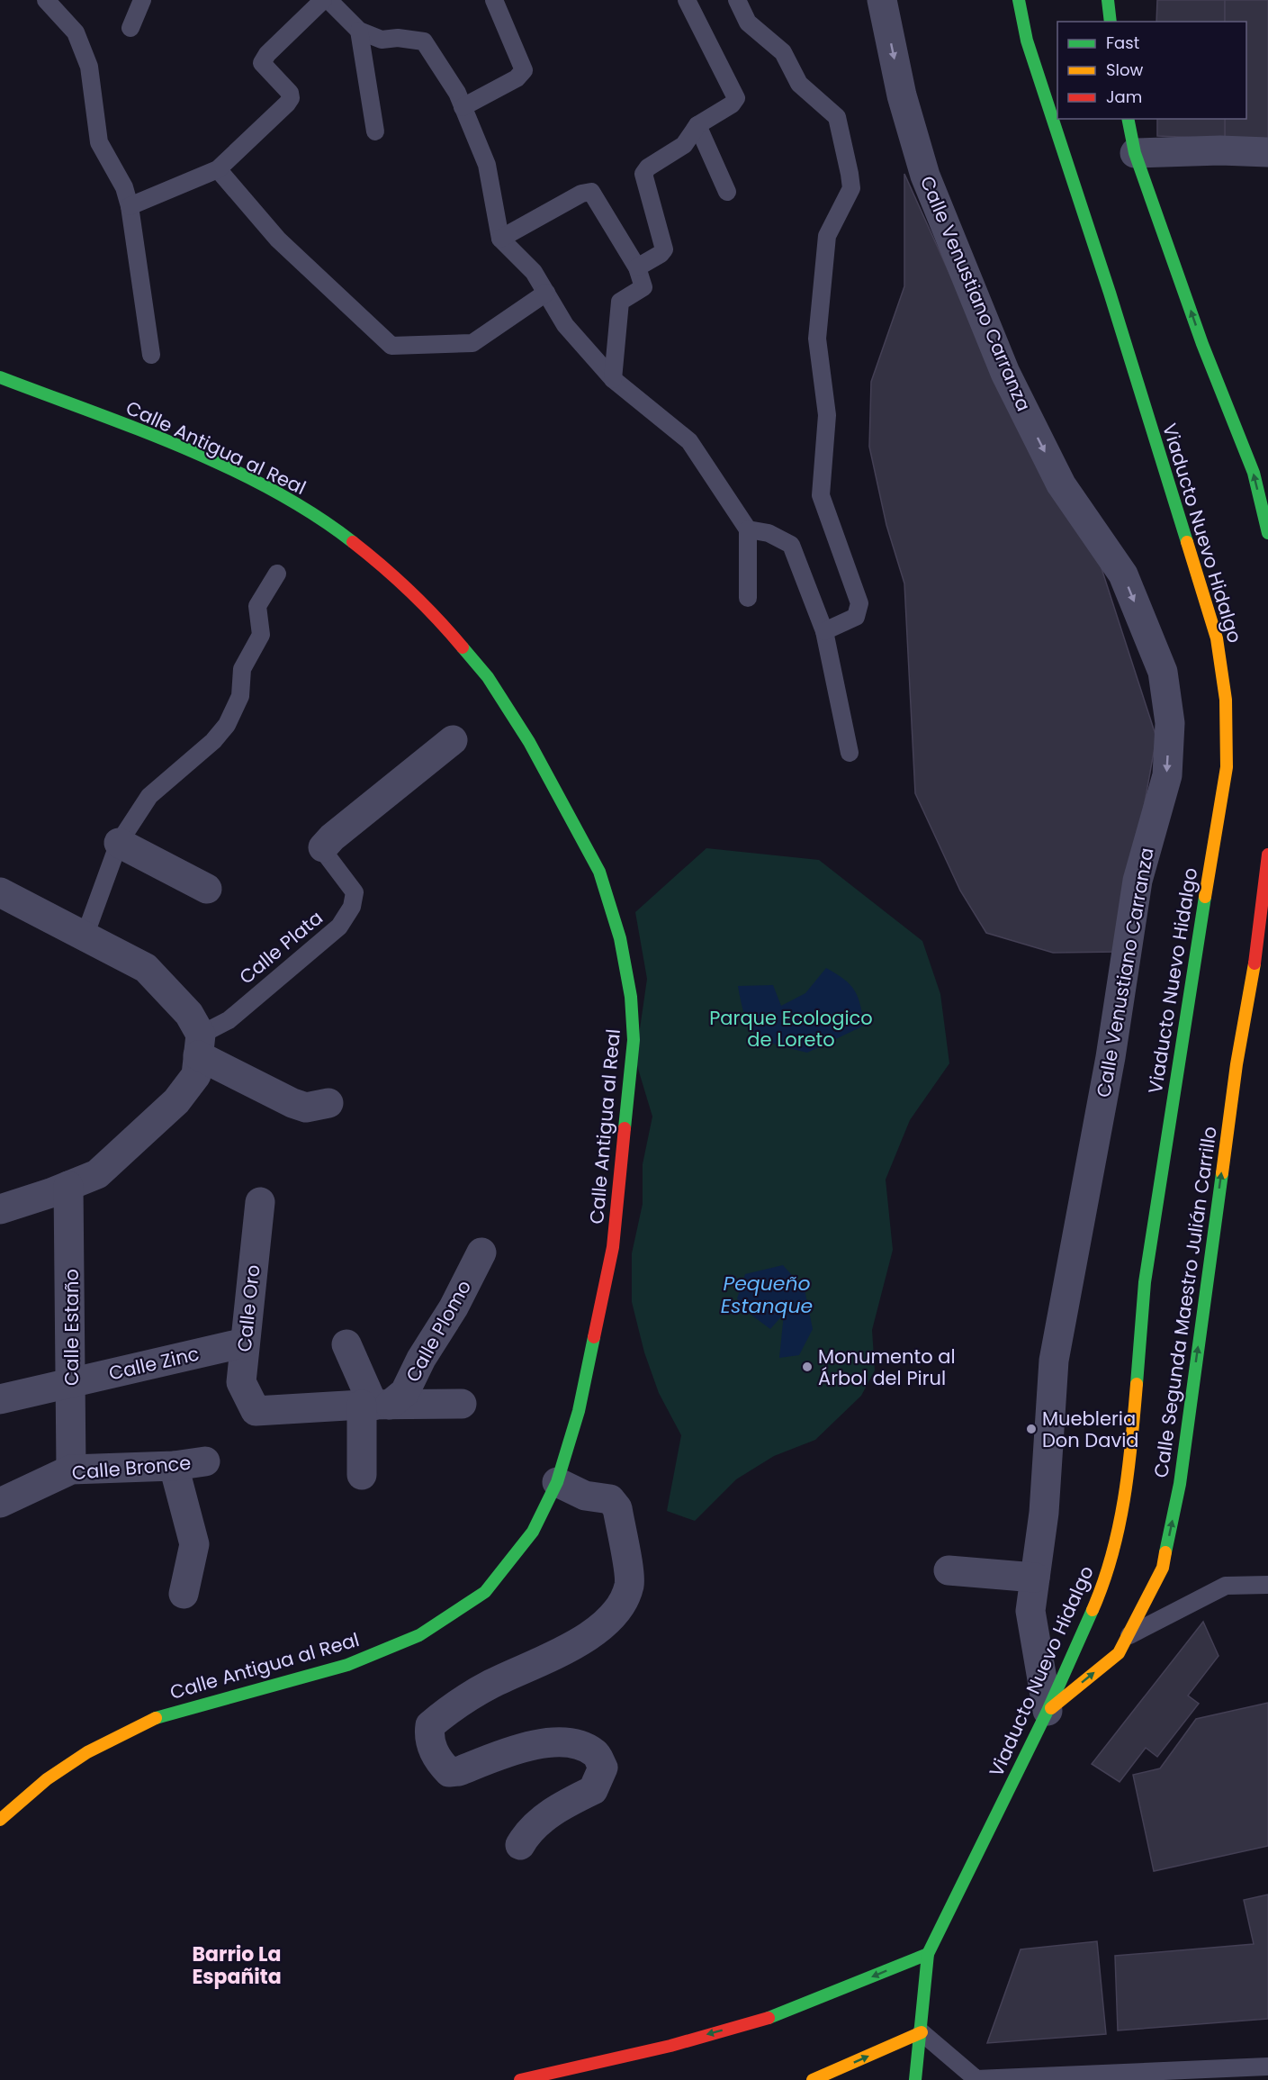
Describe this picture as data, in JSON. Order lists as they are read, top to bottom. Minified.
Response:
{"streets":{"main road":["Calle Antigua al Real","Viaducto Nuevo Hidalgo","Calle Segunda Maestro Julián Carrillo"],"street":["Calle Venustiano Carranza","Calle Oro","Calle Estaño","Calle Plomo","Calle Zinc","Calle Bronce"],"lane":["Calle Plata"]},"crossings":[["Calle Venustiano Carranza","Viaducto Nuevo Hidalgo"],["Calle Venustiano Carranza","Calle Segunda Maestro Julián Carrillo"],["Viaducto Nuevo Hidalgo","Calle Segunda Maestro Julián Carrillo"],["Calle Oro","Calle Plomo"],["Calle Oro","Calle Zinc"],["Calle Estaño","Calle Zinc"],["Calle Estaño","Calle Bronce"]],"one_way":["Calle Venustiano Carranza","Calle Segunda Maestro Julián Carrillo"],"districts":["Barrio La Españita"],"water":["Pequeño Estanque"],"parks":["Parque Ecologico de Loreto"],"places":["Monumento al Árbol del Pirul","Muebleria Don David"],"legend":["Fast","Slow","Jam"]}
